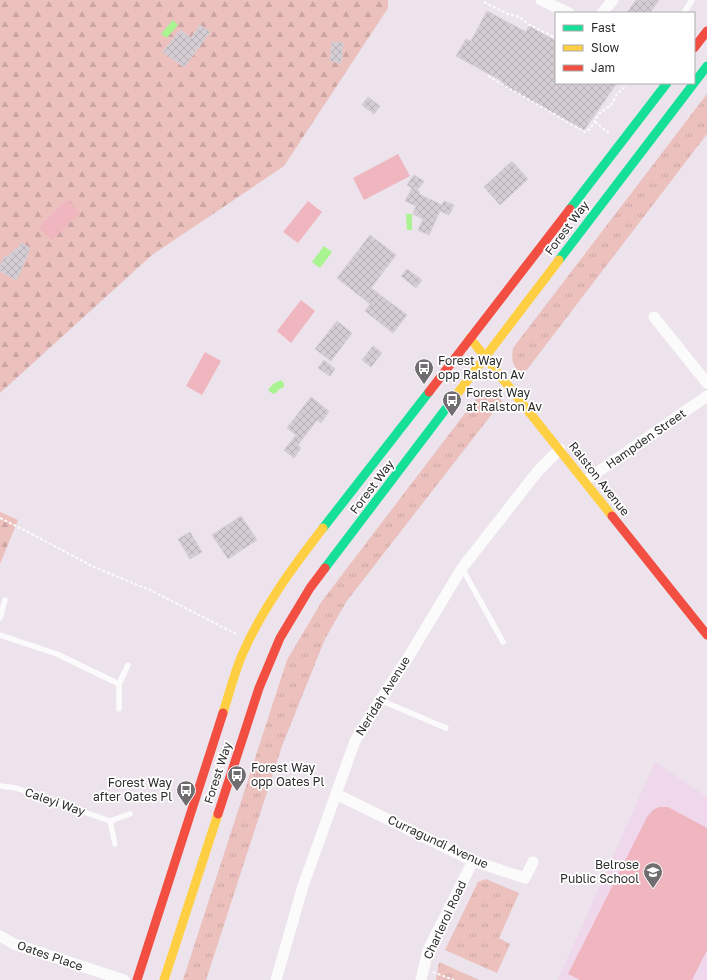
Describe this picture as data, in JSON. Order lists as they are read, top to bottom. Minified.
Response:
{"streets":{"main road":["Forest Way","Ralston Avenue"],"street":["Hampden Street","Neridah Avenue","Curragundi Avenue","Charleroi Road","Oates Place"],"lane":["Caleyi Way"]},"crossings":[["Forest Way","Ralston Avenue"],["Hampden Street","Ralston Avenue"],["Ralston Avenue","Neridah Avenue"],["Neridah Avenue","Curragundi Avenue"],["Curragundi Avenue","Charleroi Road"]],"places":{"bus stop":["Forest Way opp Ralston Av","Forest Way at Ralston Av","Forest Way opp Oates Pl","Forest Way after Oates Pl"],"school or university":["Belrose Public School"]},"legend":["Fast","Slow","Jam"]}
